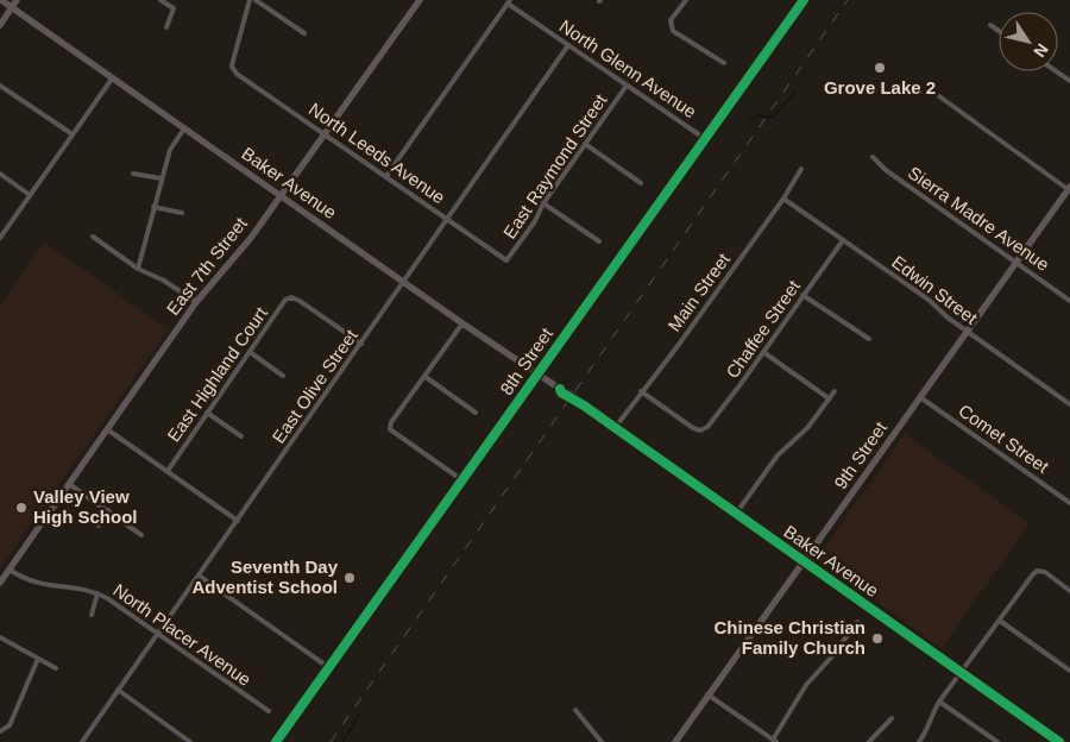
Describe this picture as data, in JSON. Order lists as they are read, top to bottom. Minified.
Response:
{"streets":{"street":["North Glenn Avenue","North Leeds Avenue","East Raymond Street","Baker Avenue","Sierra Madre Avenue","East 7th Street","Edwin Street","Main Street","Chaffee Street","8th Street","East Highland Court","East Olive Street","Comet Street","9th Street","North Placer Avenue"]},"crossings":[["North Glenn Avenue","East Raymond Street"],["North Glenn Avenue","8th Street"],["North Glenn Avenue","East Olive Street"],["North Leeds Avenue","East Raymond Street"],["North Leeds Avenue","East 7th Street"],["North Leeds Avenue","East Olive Street"],["Baker Avenue","East 7th Street"],["Baker Avenue","Main Street"],["Baker Avenue","8th Street"],["Baker Avenue","East Olive Street"],["Baker Avenue","9th Street"],["Sierra Madre Avenue","9th Street"],["East 7th Street","North Placer Avenue"],["Edwin Street","Main Street"],["Edwin Street","Chaffee Street"],["Edwin Street","9th Street"],["Main Street","Chaffee Street"],["East Highland Court","East Olive Street"],["East Olive Street","North Placer Avenue"],["Comet Street","9th Street"]],"places":["Grove Lake 2","Valley View High School","Seventh Day Adventist School","Chinese Christian Family Church"],"north":"bottom right"}
